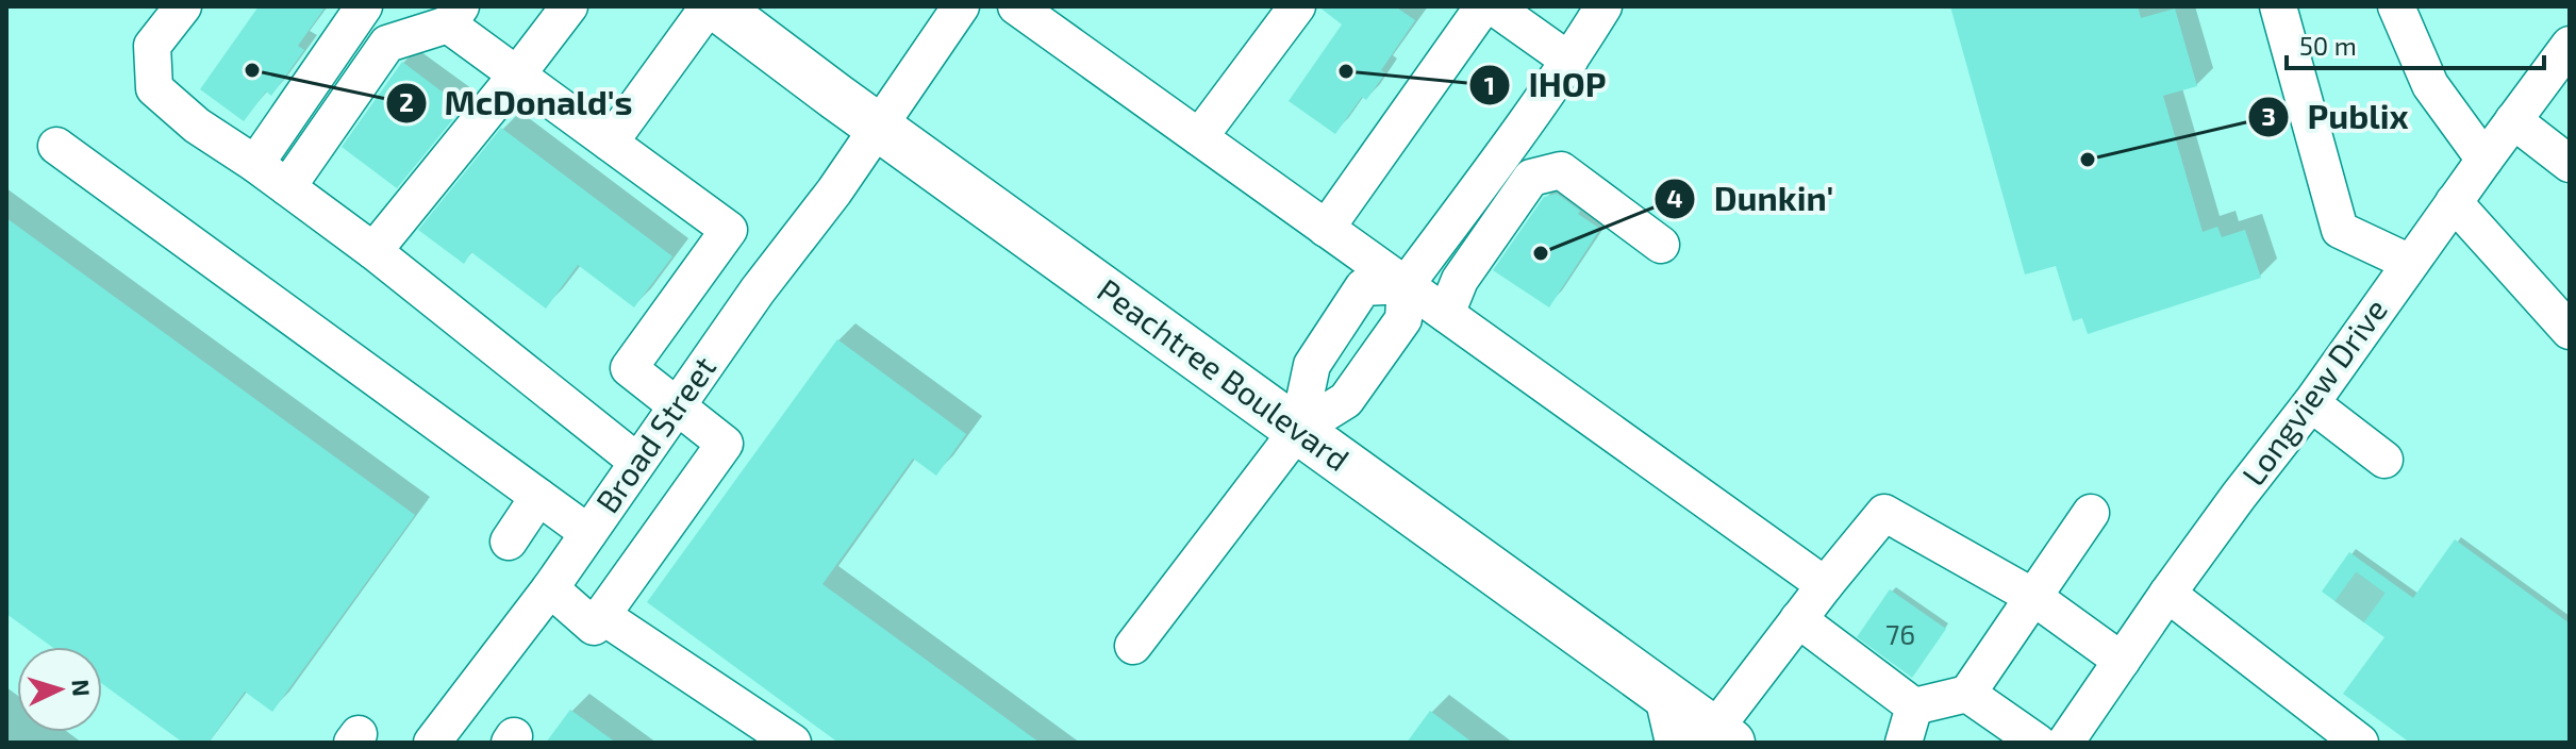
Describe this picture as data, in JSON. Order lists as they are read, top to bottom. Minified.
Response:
{"streets":{"highway":["Peachtree Boulevard"],"street":["Longview Drive","Broad Street"]},"crossings":[["Peachtree Boulevard","Broad Street"]],"places":["McDonald's","IHOP","Publix","Dunkin'"],"house_numbers":["76"],"scale_bar":"50 m","north":"right"}
